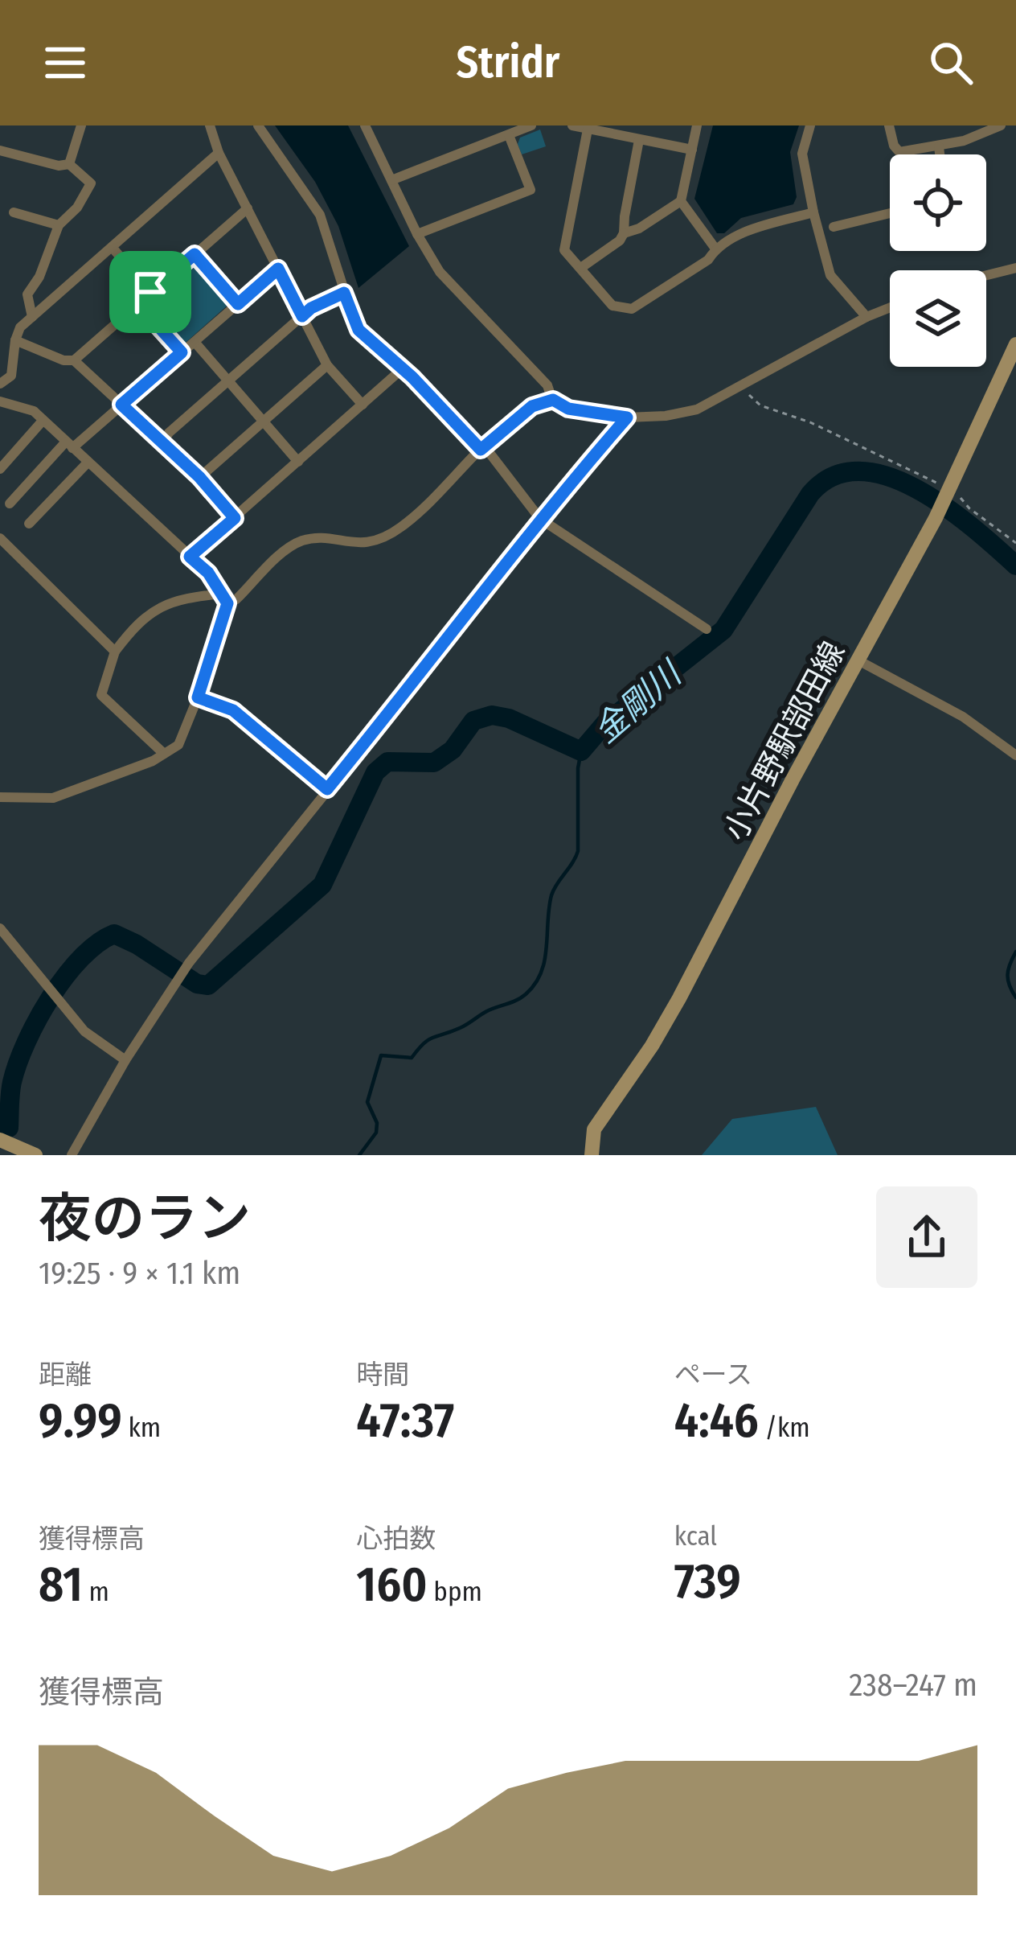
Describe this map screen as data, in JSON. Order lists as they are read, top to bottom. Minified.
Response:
{"streets":{"main road":["小片野駅部田線"]},"water":["金剛川"],"page":{"header":"Stridr","heading":["夜のラン","19:25 · 9 × 1.1 km"],"stats":[["距離","9.99 km"],["時間","47:37"],["ペース","4:46 /km"],["獲得標高","81 m"],["心拍数","160 bpm"],["kcal","739"]],"chart":["獲得標高","238–247 m"]}}
